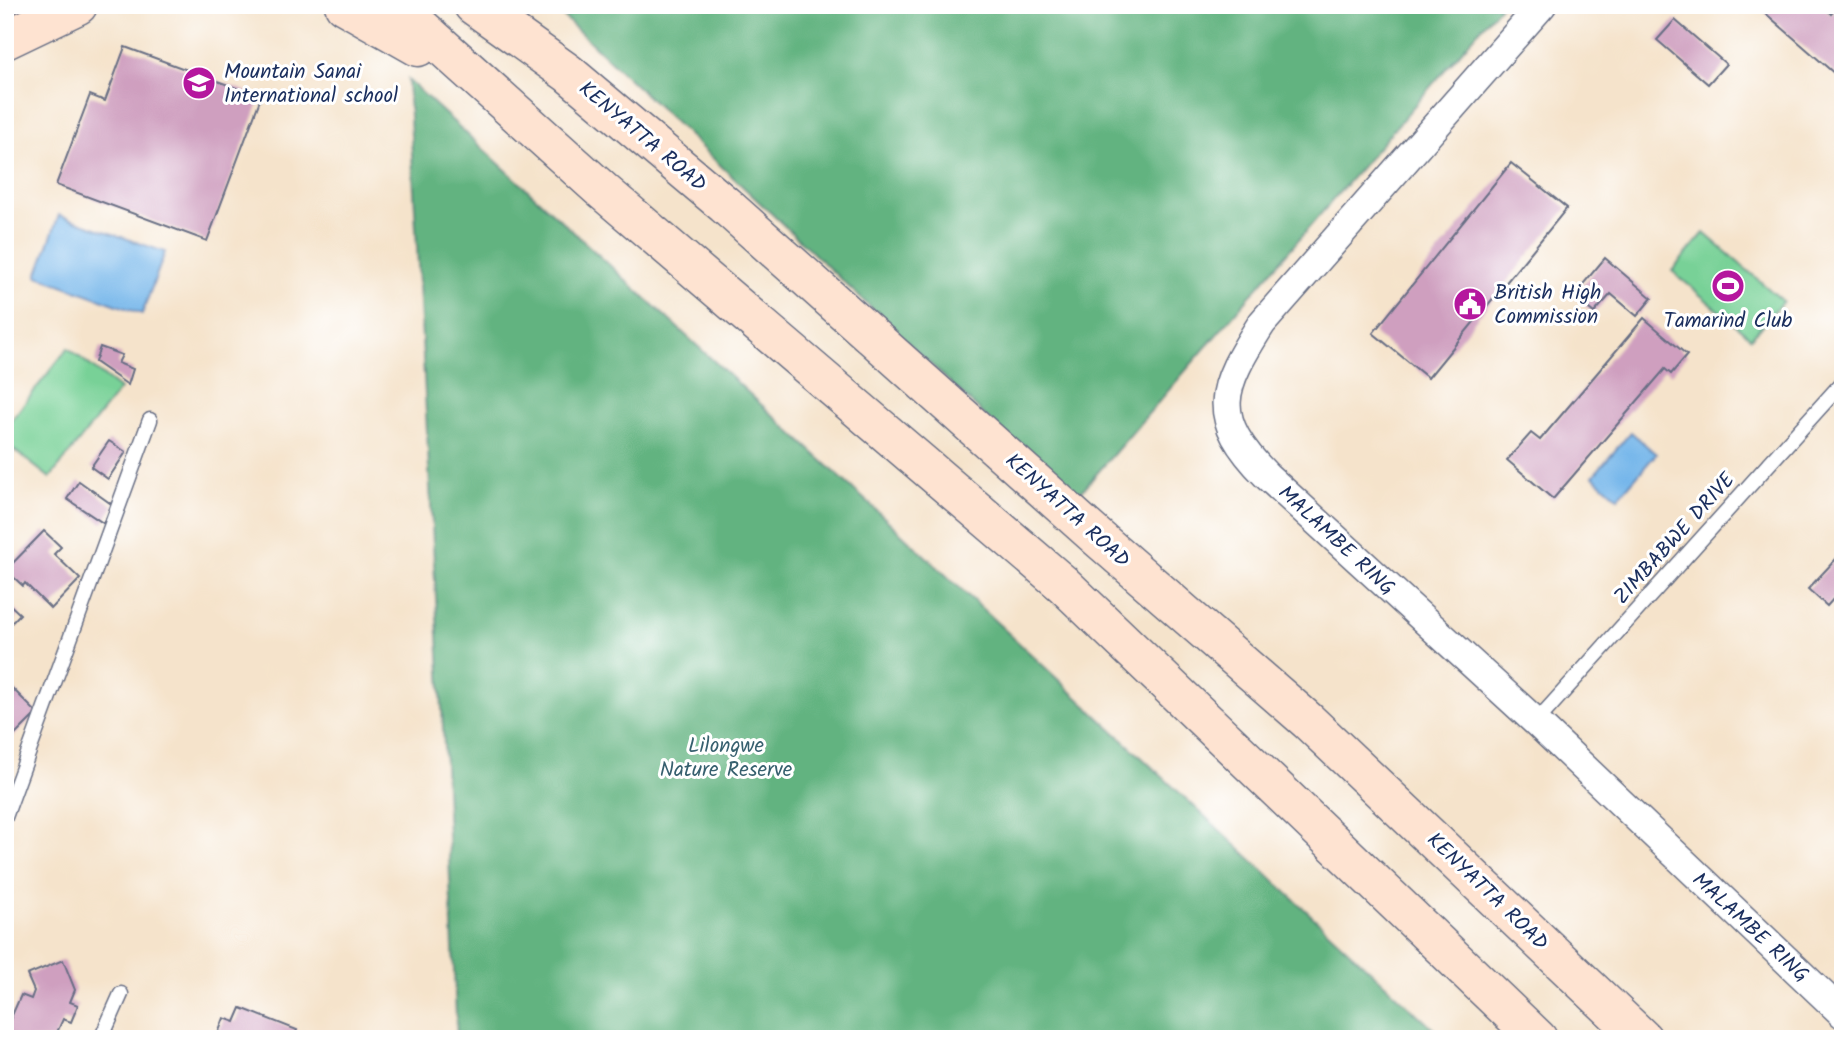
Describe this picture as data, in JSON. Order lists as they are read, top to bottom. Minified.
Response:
{"streets":{"main road":["KENYATTA ROAD"],"street":["MALAMBE RING"],"lane":["ZIMBABWE DRIVE"]},"crossings":[["ZIMBABWE DRIVE","MALAMBE RING"]],"parks":["Lilongwe Nature Reserve"],"places":{"school or university":["Mountain Sanai International school"],"sports":["Tamarind Club"],"public building":["British High Commission"]}}
